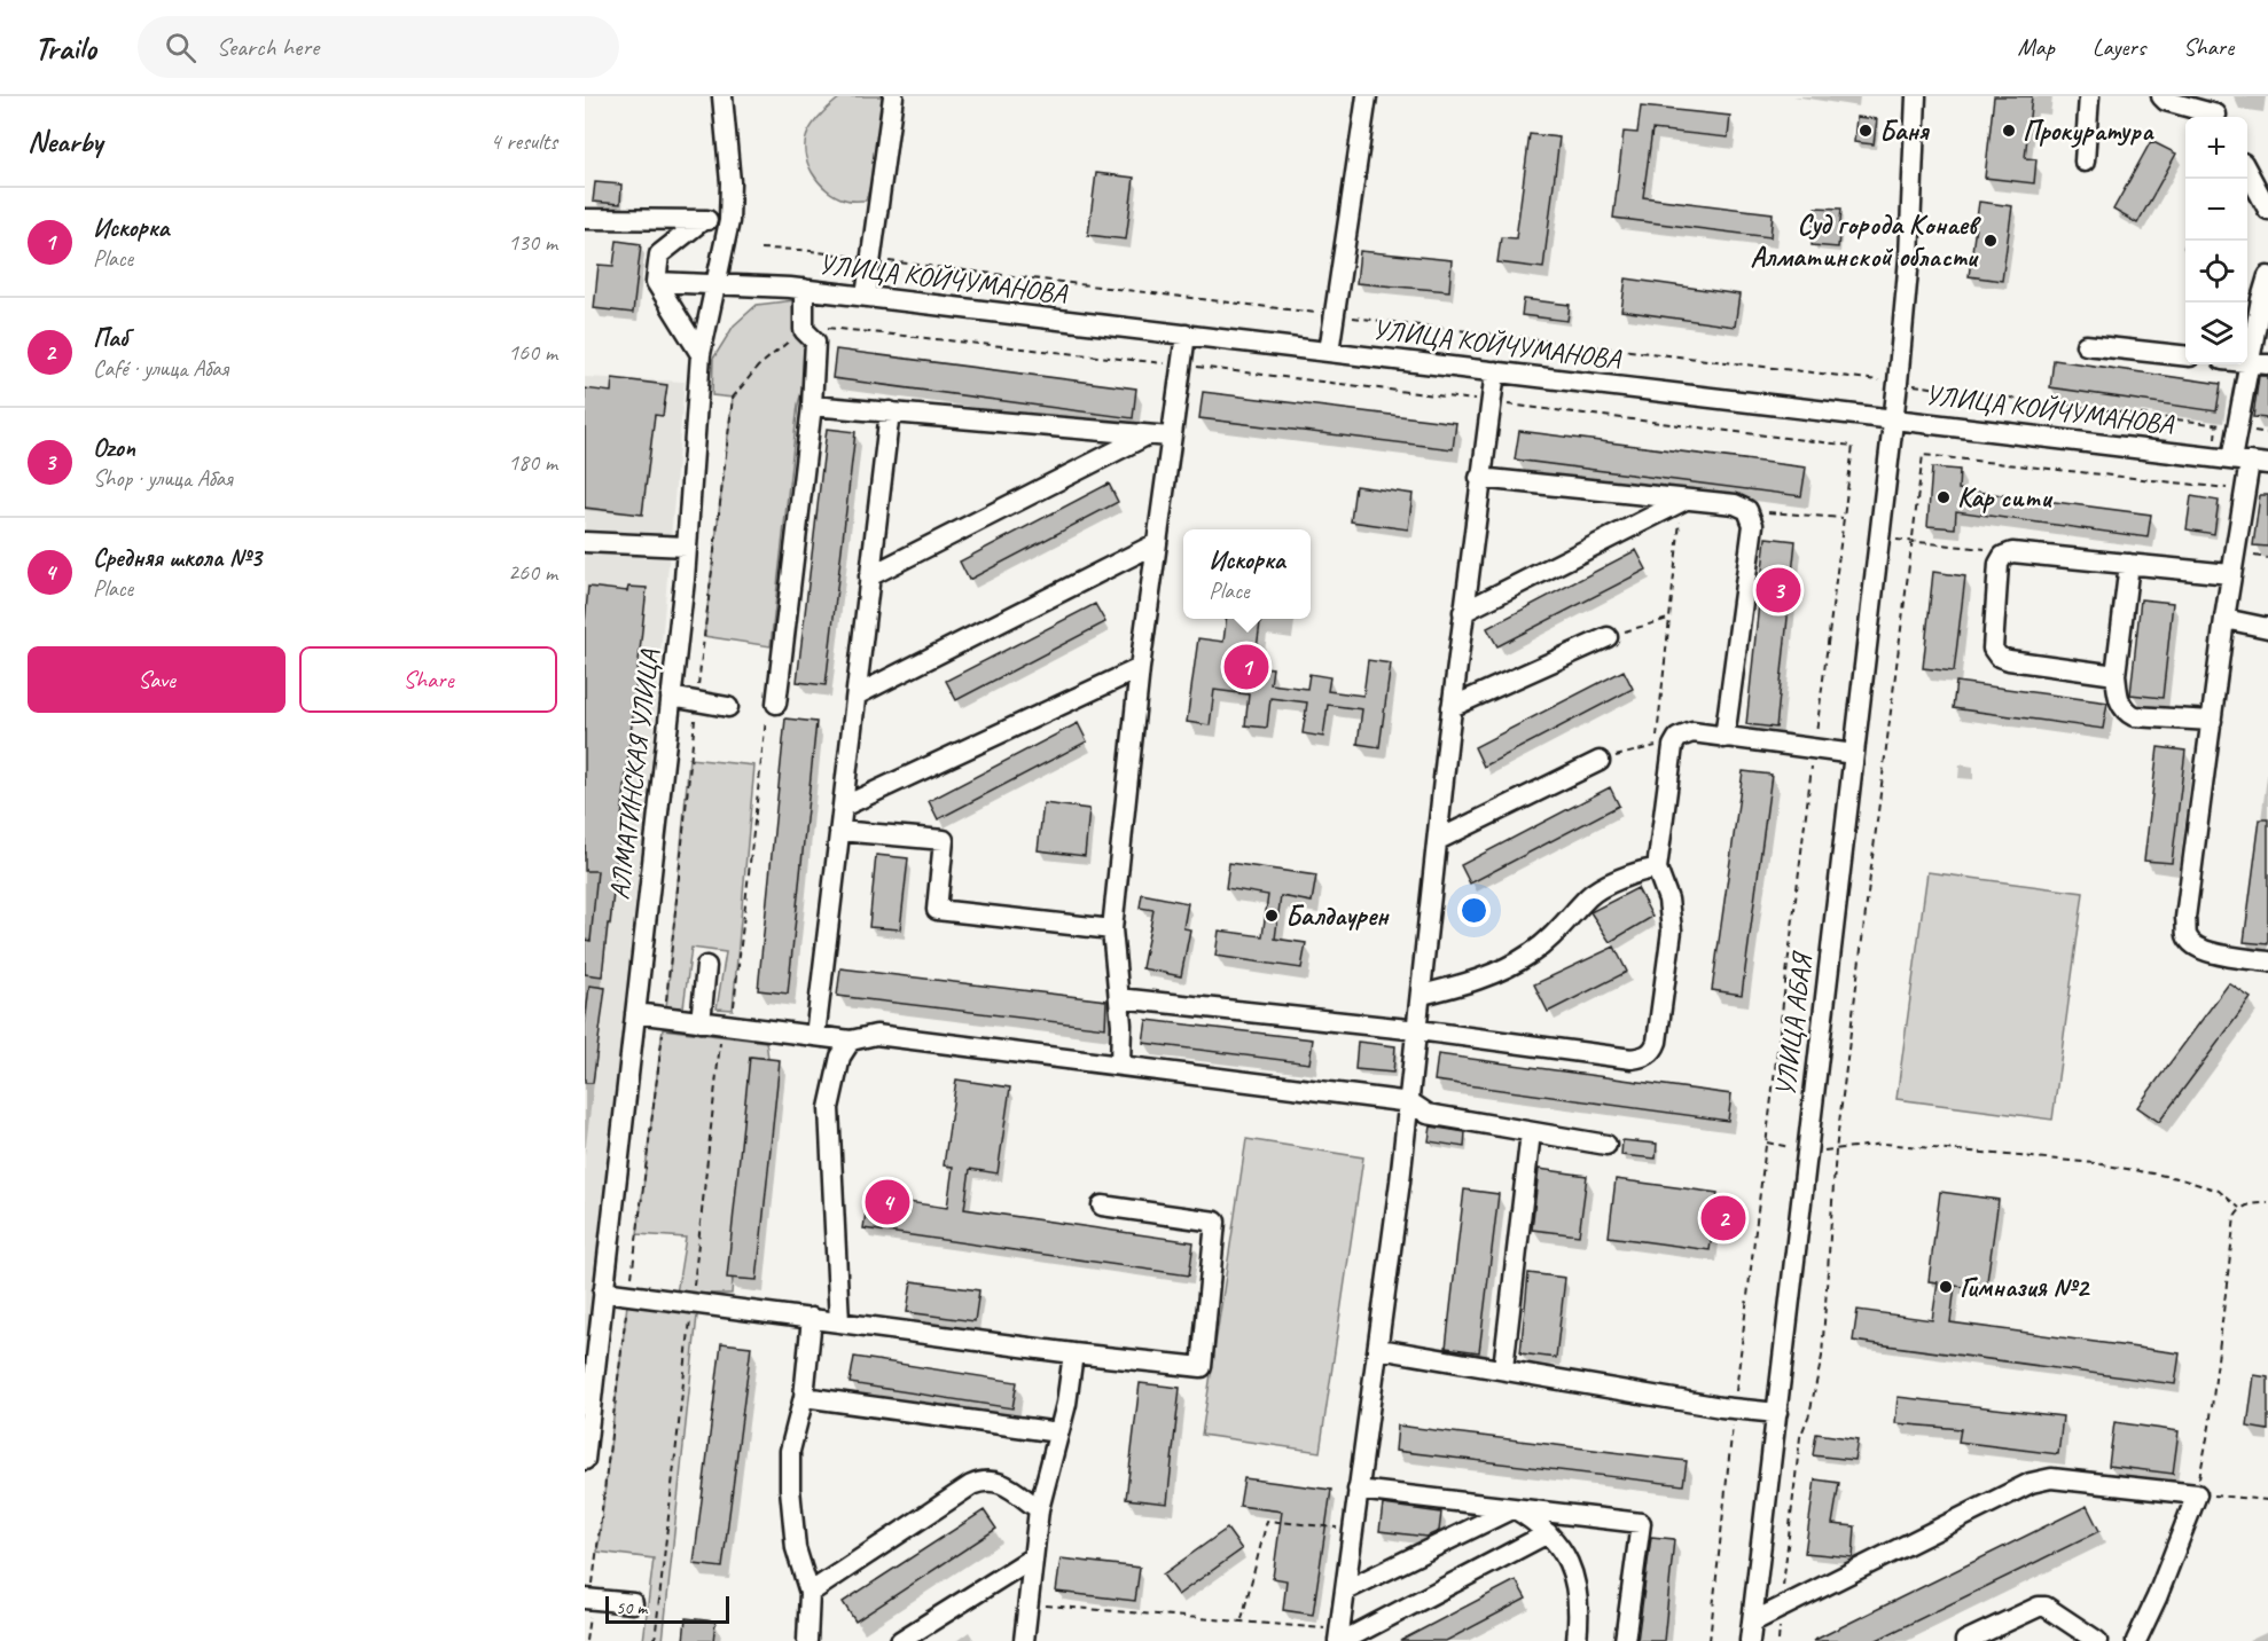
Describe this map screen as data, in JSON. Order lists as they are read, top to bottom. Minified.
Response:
{"streets":{"street":["УЛИЦА КОЙЧУМАНОВА","АЛМАТИНСКАЯ УЛИЦА","УЛИЦА АБАЯ"]},"crossings":[["УЛИЦА КОЙЧУМАНОВА","АЛМАТИНСКАЯ УЛИЦА"],["УЛИЦА КОЙЧУМАНОВА","УЛИЦА АБАЯ"]],"places":["Баня","Прокуратура","Суд города Конаев Алматинской области","Кар сити","Балдаурен","Гимназия №2"],"scale_bar":"50 m","page":{"header":"Trailo","search":"Search here","nav":["Map","Layers","Share"],"heading":["Nearby","4 results"],"map_buttons":["+","−"],"list":[{"mark":"1","name":"Искоркa","note":"Place","value":"130 m"},{"mark":"2","name":"Паб","note":"Café · улица Абая","value":"160 m"},{"mark":"3","name":"Ozon","note":"Shop · улица Абая","value":"180 m"},{"mark":"4","name":"Средняя школа №3","note":"Place","value":"260 m"}],"popup":["Искоркa","Place"],"pins":["3","1","4","2"],"buttons":["Save","Share"],"scale":"50 m"}}
